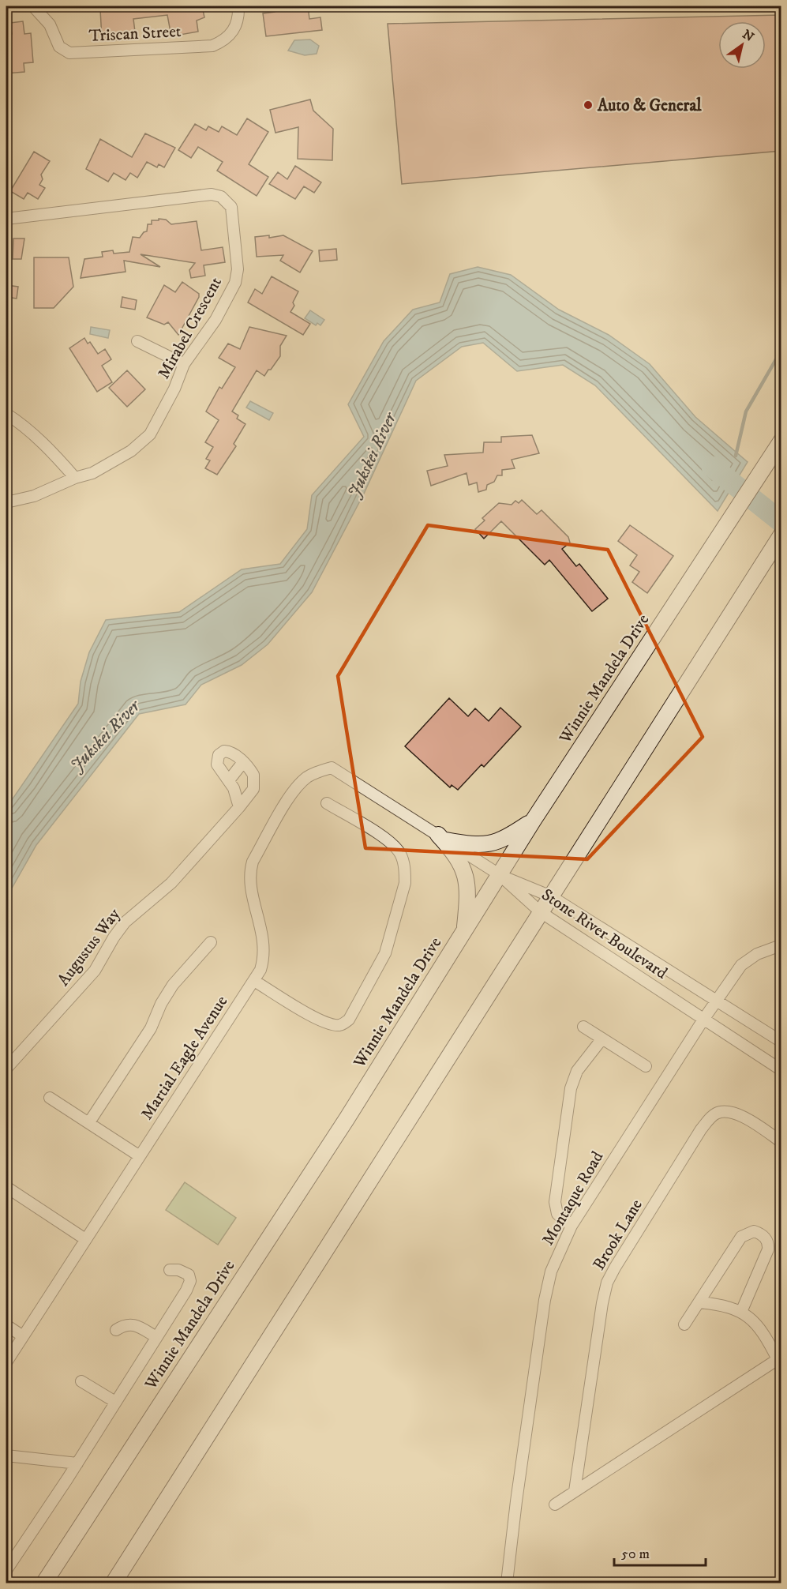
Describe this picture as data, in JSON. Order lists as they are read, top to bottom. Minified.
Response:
{"streets":{"main road":["Winnie Mandela Drive"],"street":["Triscan Street","Mirabel Crescent","Stone River Boulevard","Augustus Way","Martial Eagle Avenue","Montaque Road","Brook Lane"]},"crossings":[["Winnie Mandela Drive","Stone River Boulevard"],["Stone River Boulevard","Montaque Road"]],"water":["Jukskei River"],"places":["Auto & General"],"scale_bar":"50 m","north":"top right"}
